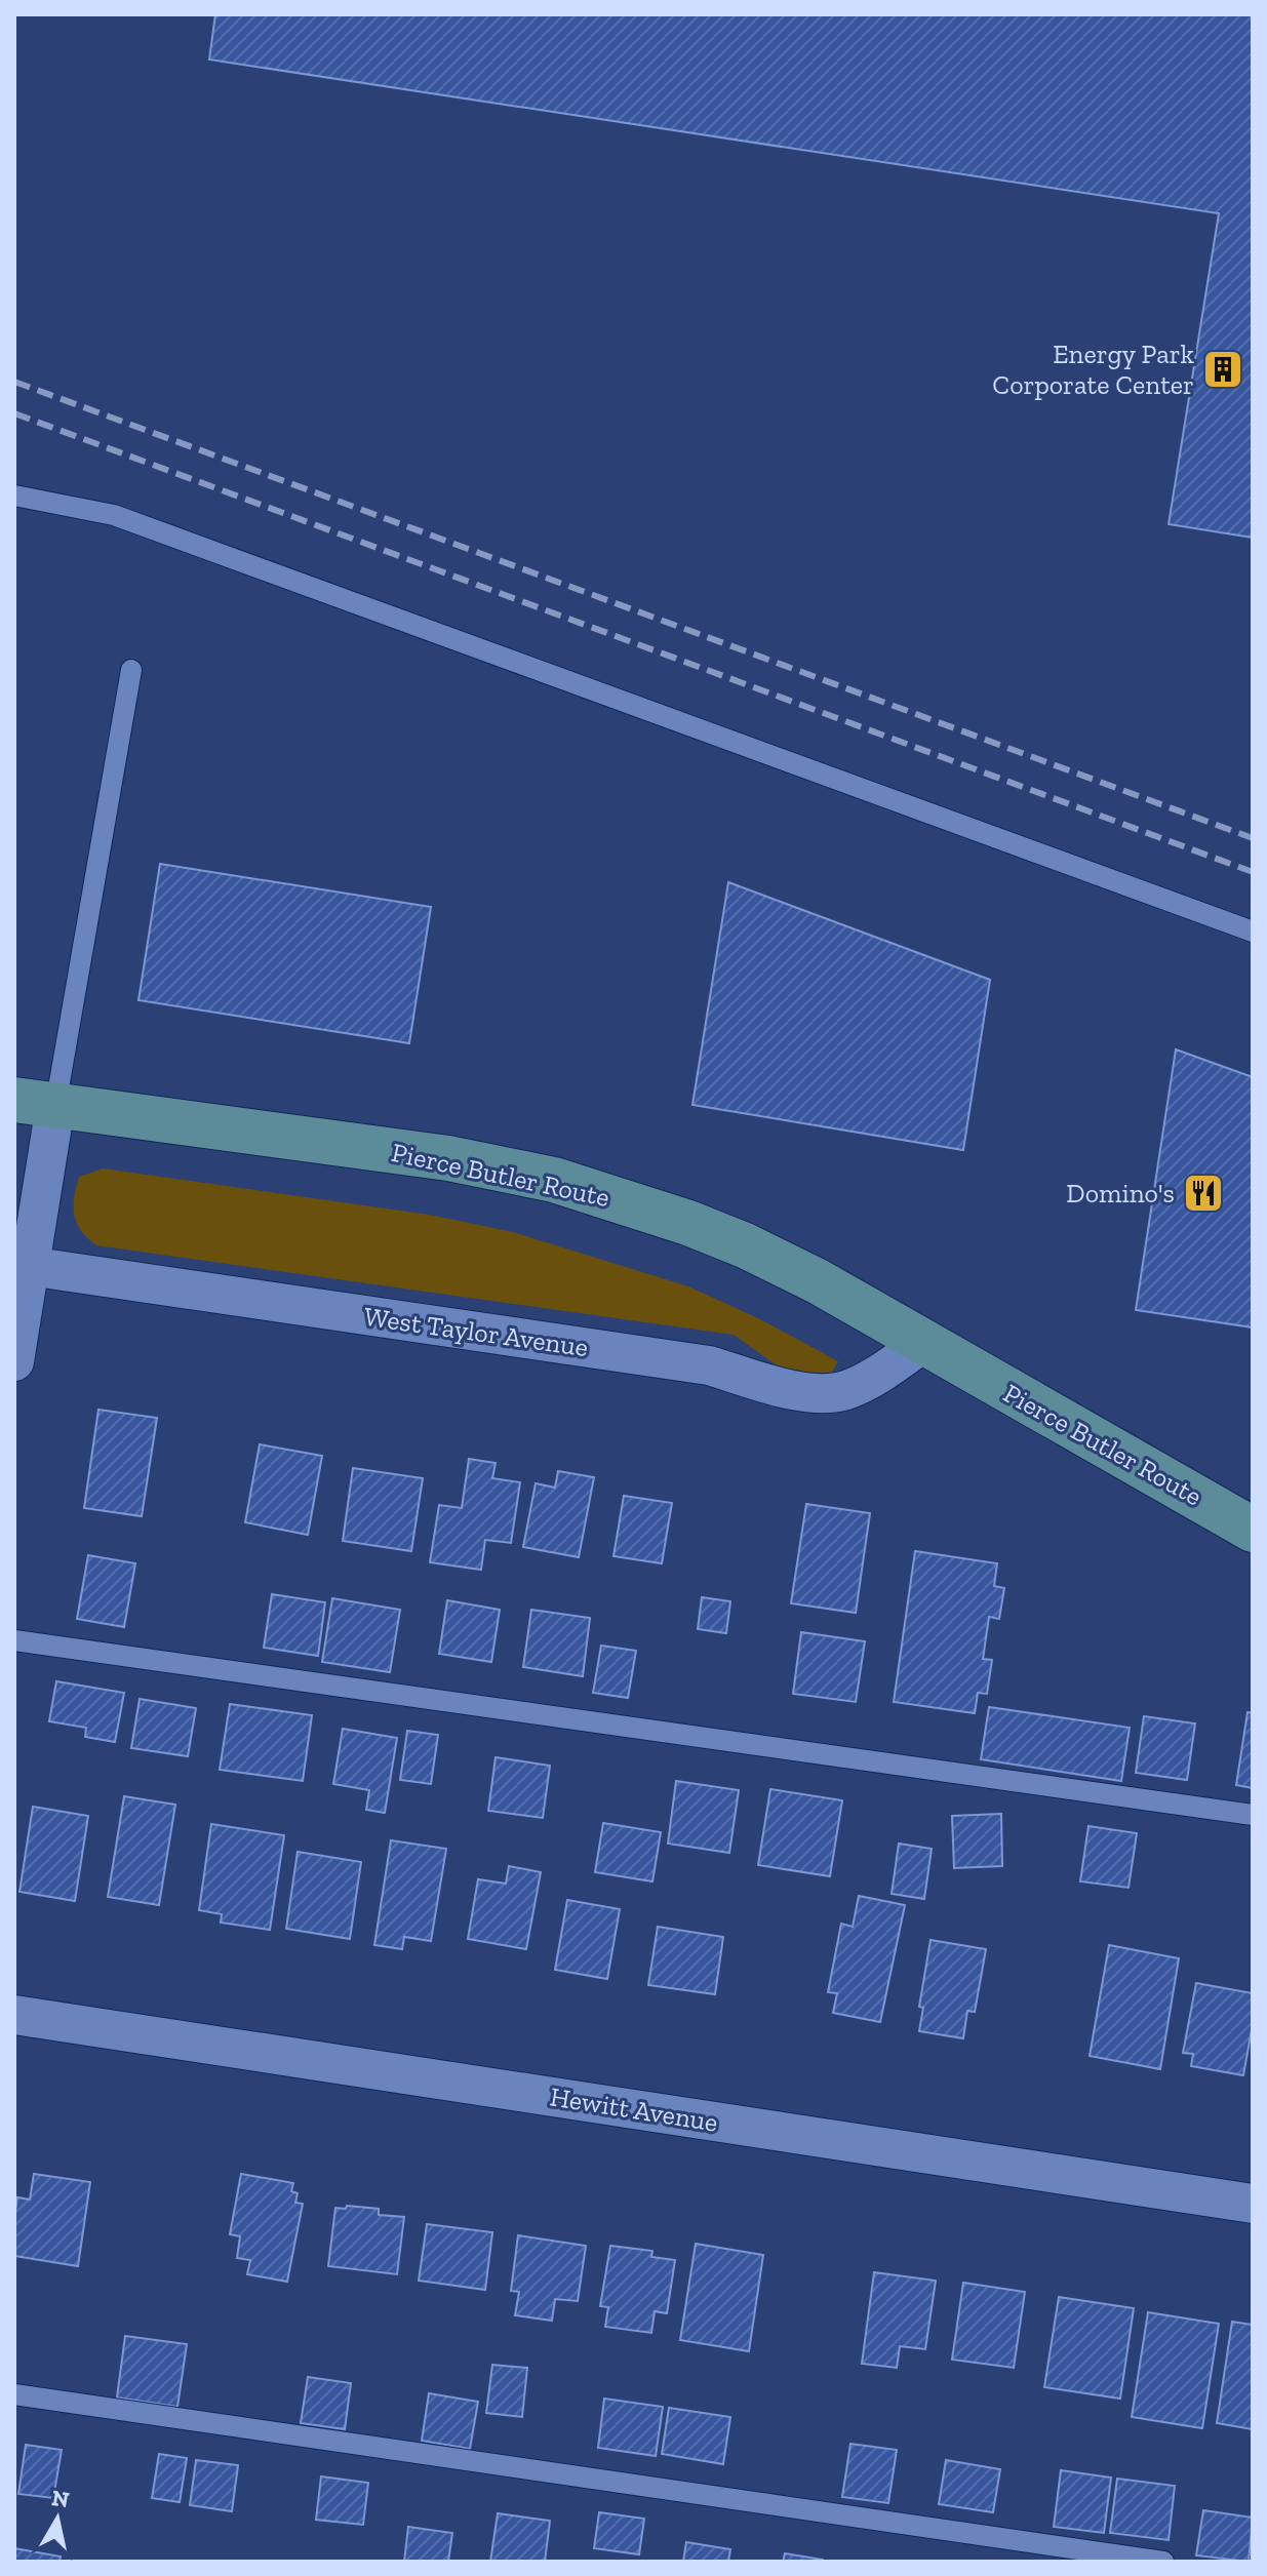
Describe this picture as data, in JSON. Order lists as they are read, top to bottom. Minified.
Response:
{"streets":{"main road":["Pierce Butler Route"],"street":["West Taylor Avenue","Hewitt Avenue"]},"crossings":[["Pierce Butler Route","West Taylor Avenue"]],"places":{"building":["Energy Park Corporate Center"],"restaurant":["Domino's"]},"north":"top"}
